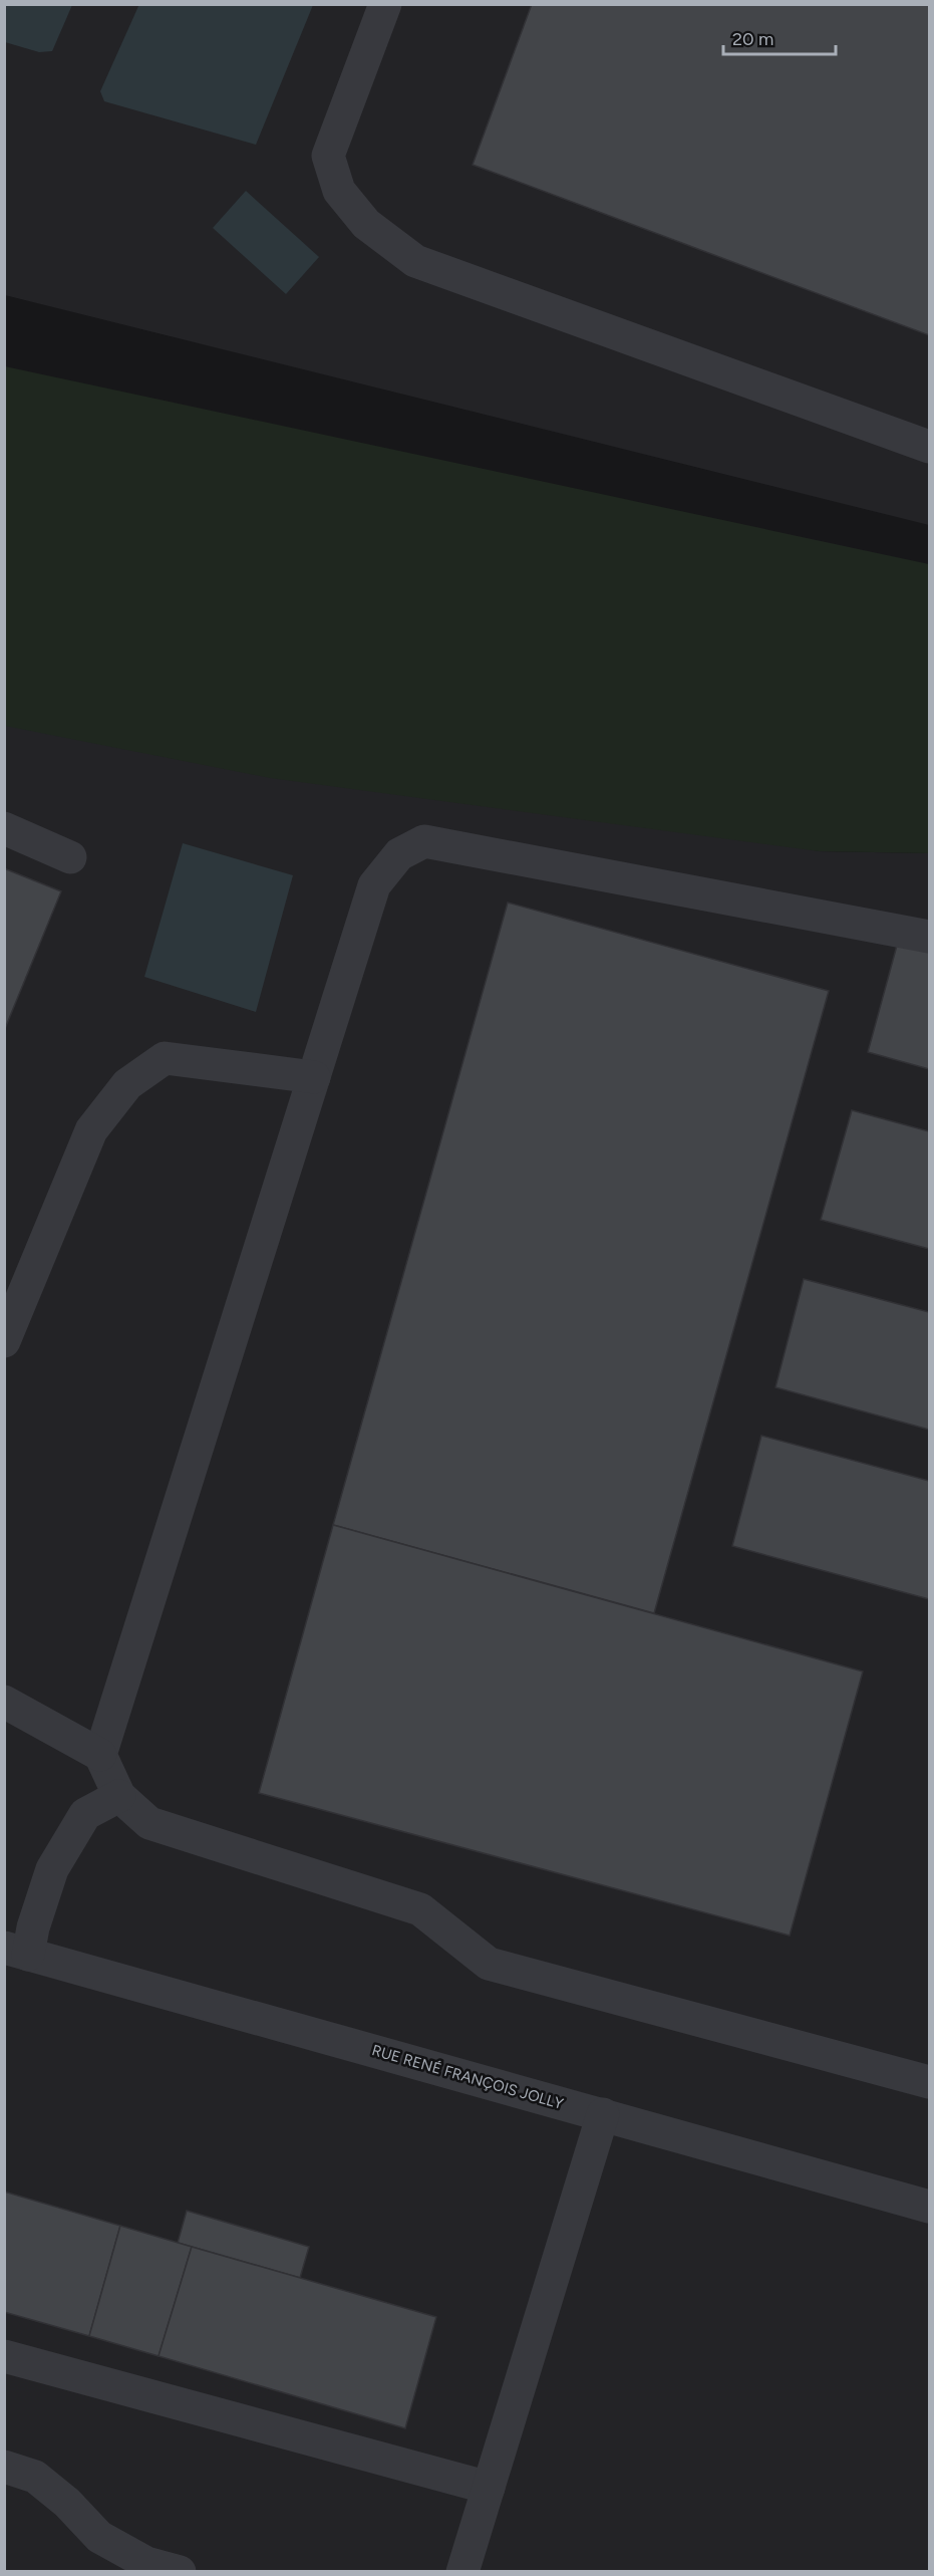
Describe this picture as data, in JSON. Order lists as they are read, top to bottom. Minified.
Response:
{"streets":{"street":["RUE RENÉ FRANÇOIS JOLLY"]},"scale_bar":"20 m"}
